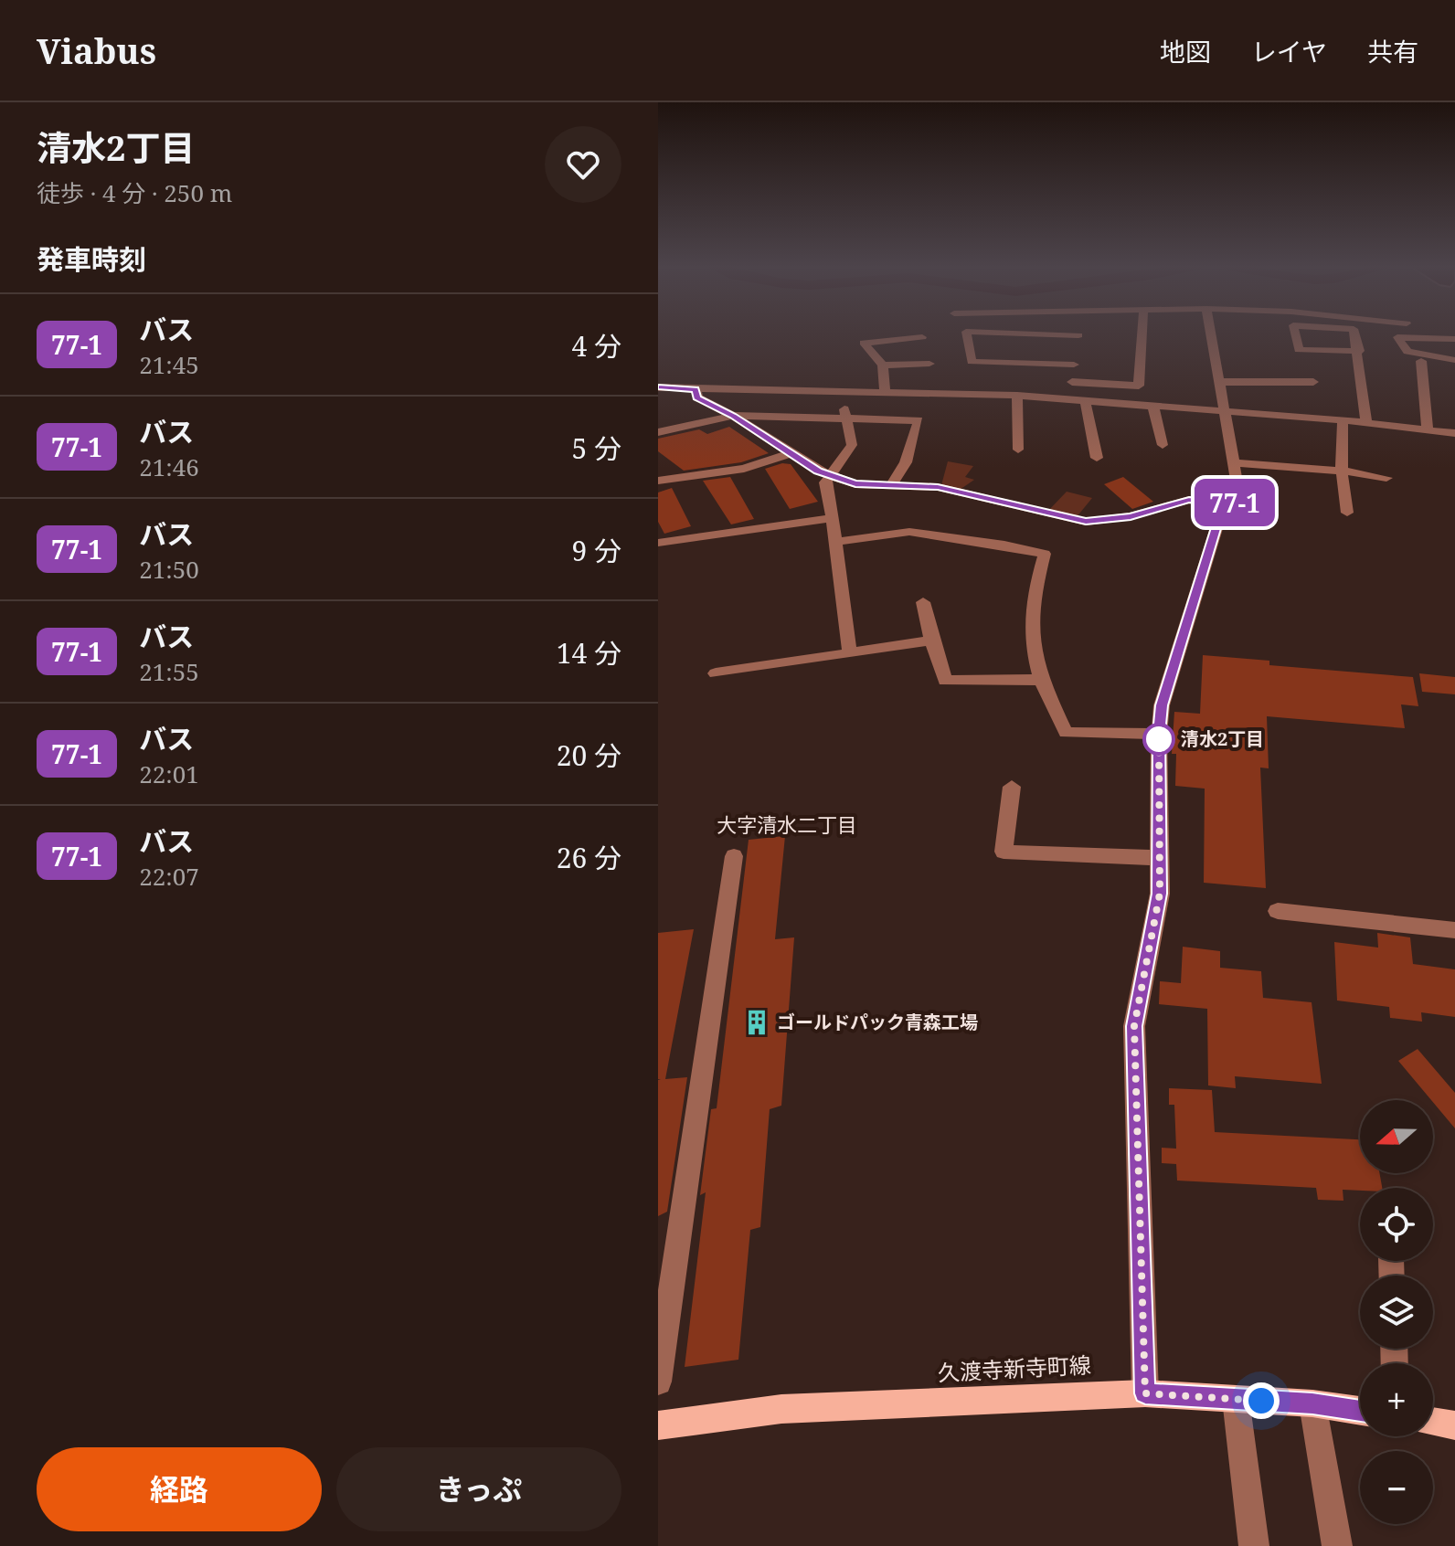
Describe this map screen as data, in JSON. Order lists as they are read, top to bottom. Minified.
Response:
{"streets":{"main road":["久渡寺新寺町線"]},"districts":["大字清水二丁目"],"places":{"other":["清水2丁目"],"building":["ゴールドパック青森工場"]},"lines":["bus line 77-1"],"north":"left","page":{"header":"Viabus","nav":["地図","レイヤ","共有"],"heading":[["清水2丁目","徒歩 · 4 分 · 250 m"],"発車時刻"],"on_map":"77-1","list":[{"mark":"77-1","name":"バス","note":"21:45","value":"4 分"},{"mark":"77-1","name":"バス","note":"21:46","value":"5 分"},{"mark":"77-1","name":"バス","note":"21:50","value":"9 分"},{"mark":"77-1","name":"バス","note":"21:55","value":"14 分"},{"mark":"77-1","name":"バス","note":"22:01","value":"20 分"},{"mark":"77-1","name":"バス","note":"22:07","value":"26 分"}],"map_buttons":["+","−"],"buttons":["経路","きっぷ"]}}
